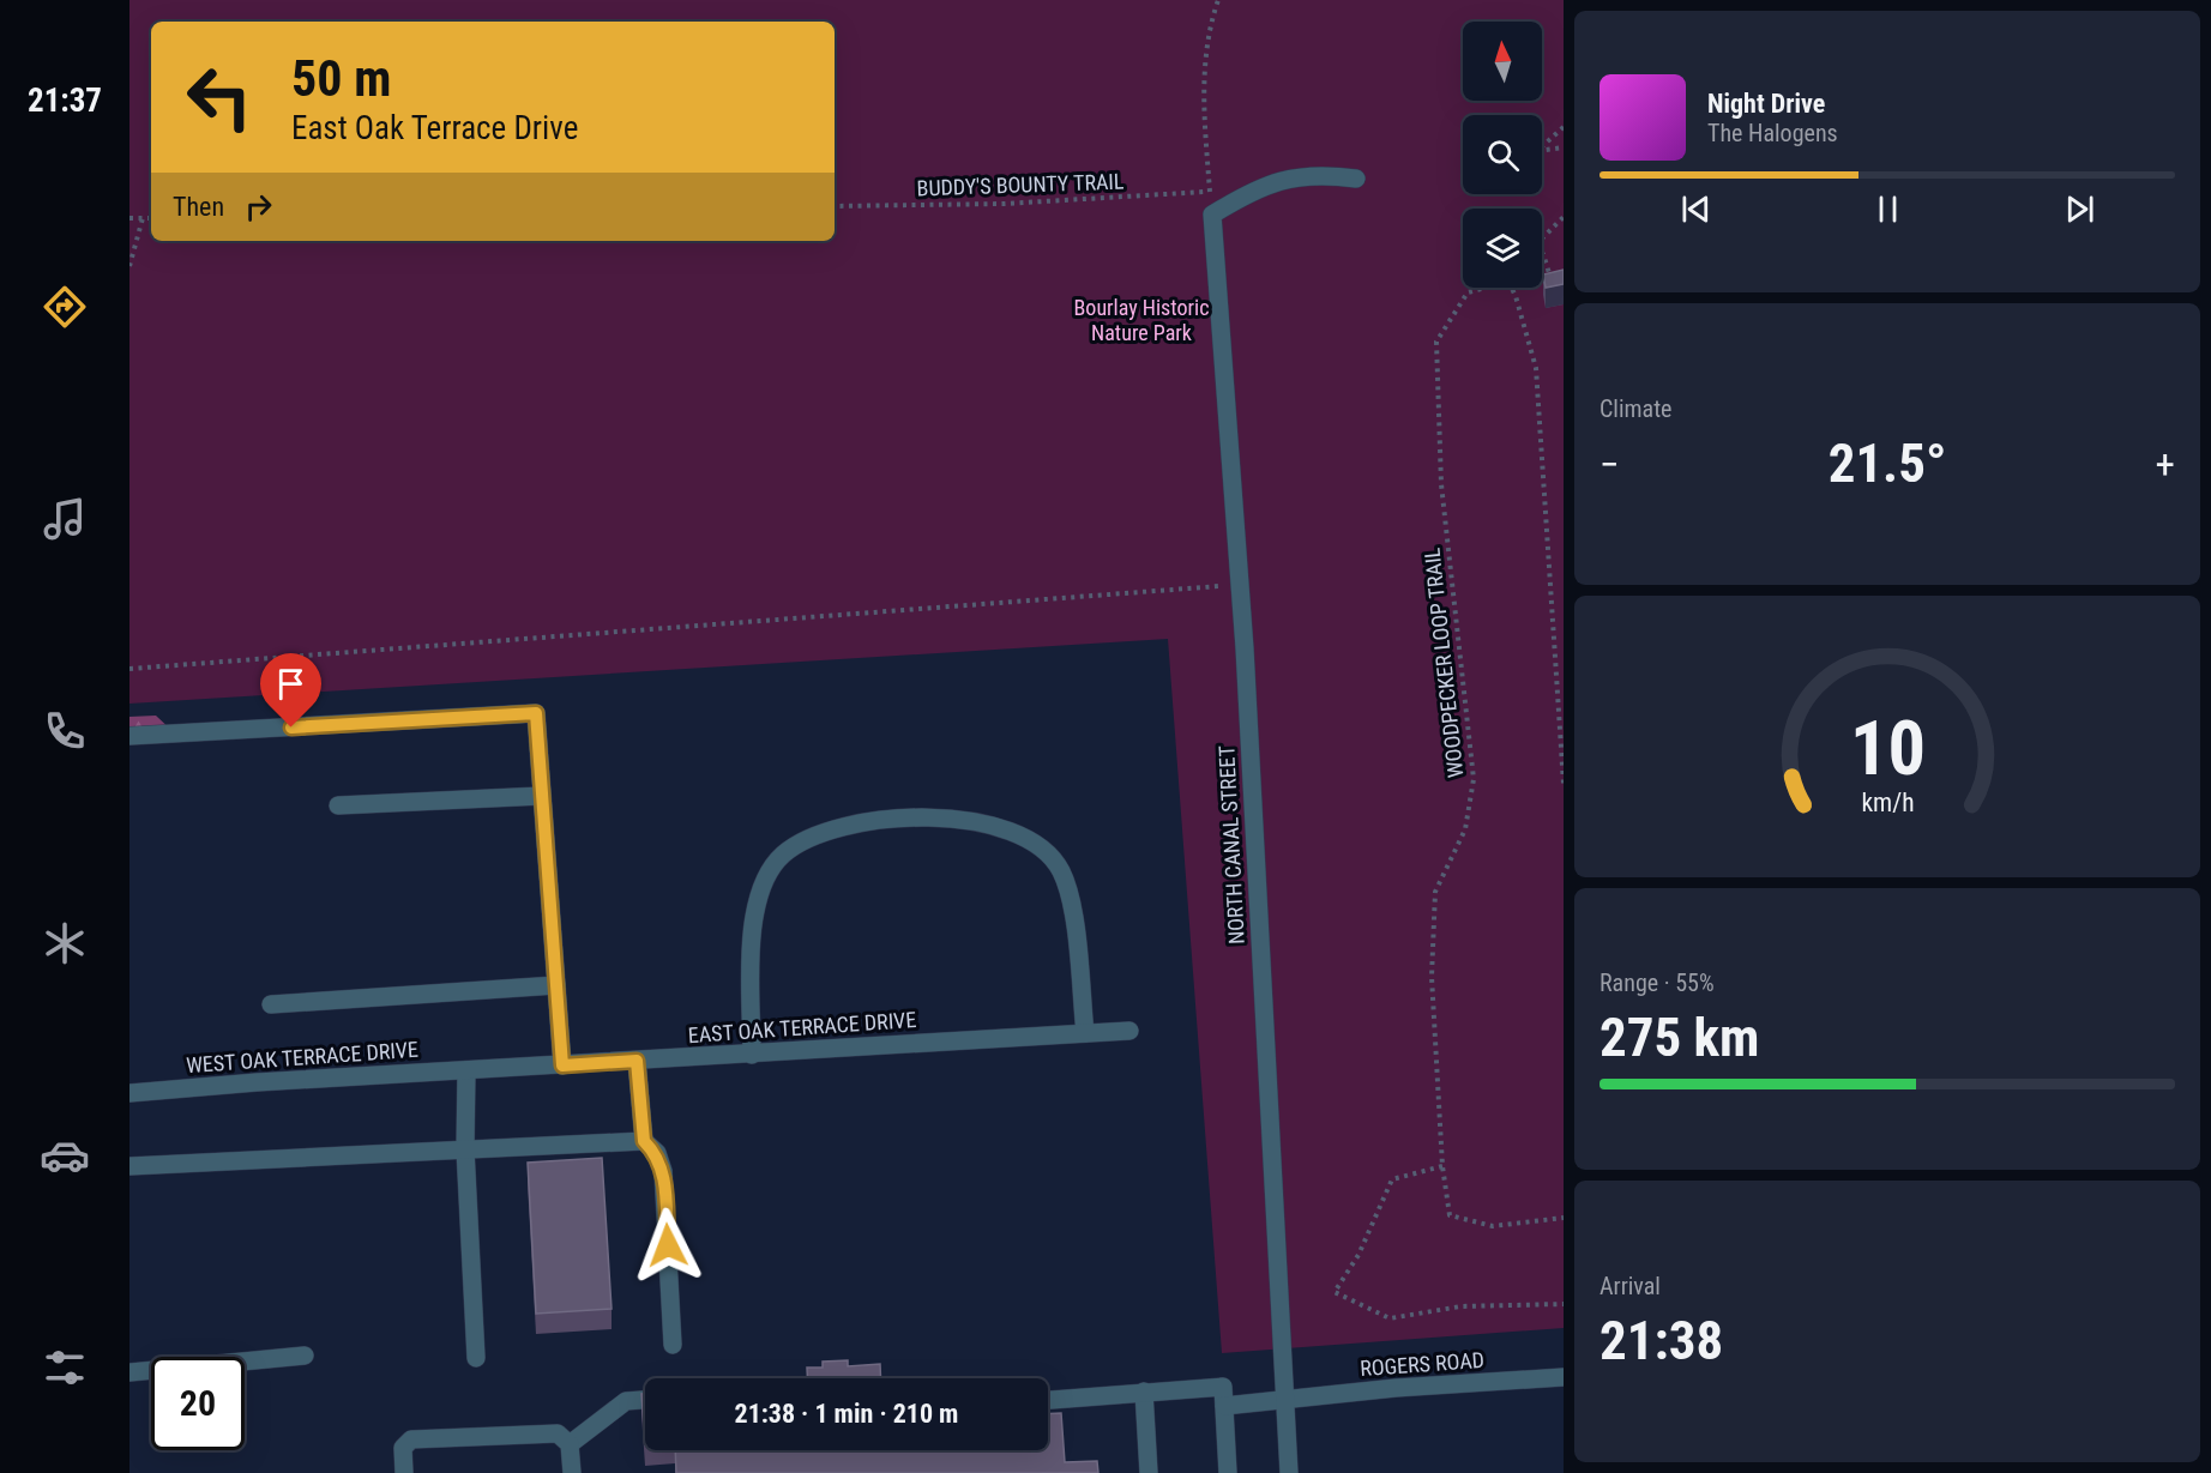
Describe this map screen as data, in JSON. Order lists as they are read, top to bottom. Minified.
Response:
{"streets":{"street":["NORTH CANAL STREET","EAST OAK TERRACE DRIVE","WEST OAK TERRACE DRIVE","ROGERS ROAD"],"path":["BUDDY'S BOUNTY TRAIL","WOODPECKER LOOP TRAIL"]},"crossings":[["NORTH CANAL STREET","ROGERS ROAD"],["EAST OAK TERRACE DRIVE","WEST OAK TERRACE DRIVE"]],"parks":["Bourlay Historic Nature Park"],"north":"top","page":{"tabs":"21:37","turn":["50 m","East Oak Terrace Drive"],"song":["Night Drive","The Halogens"],"then":"Then","tile":["Climate",["Range · 55%","275 km"],["Arrival","21:38"]],"heat":["−","21.5°","+"],"limit":"20","trip":"21:38 · 1 min · 210 m","gauge":["10","km/h"]}}
